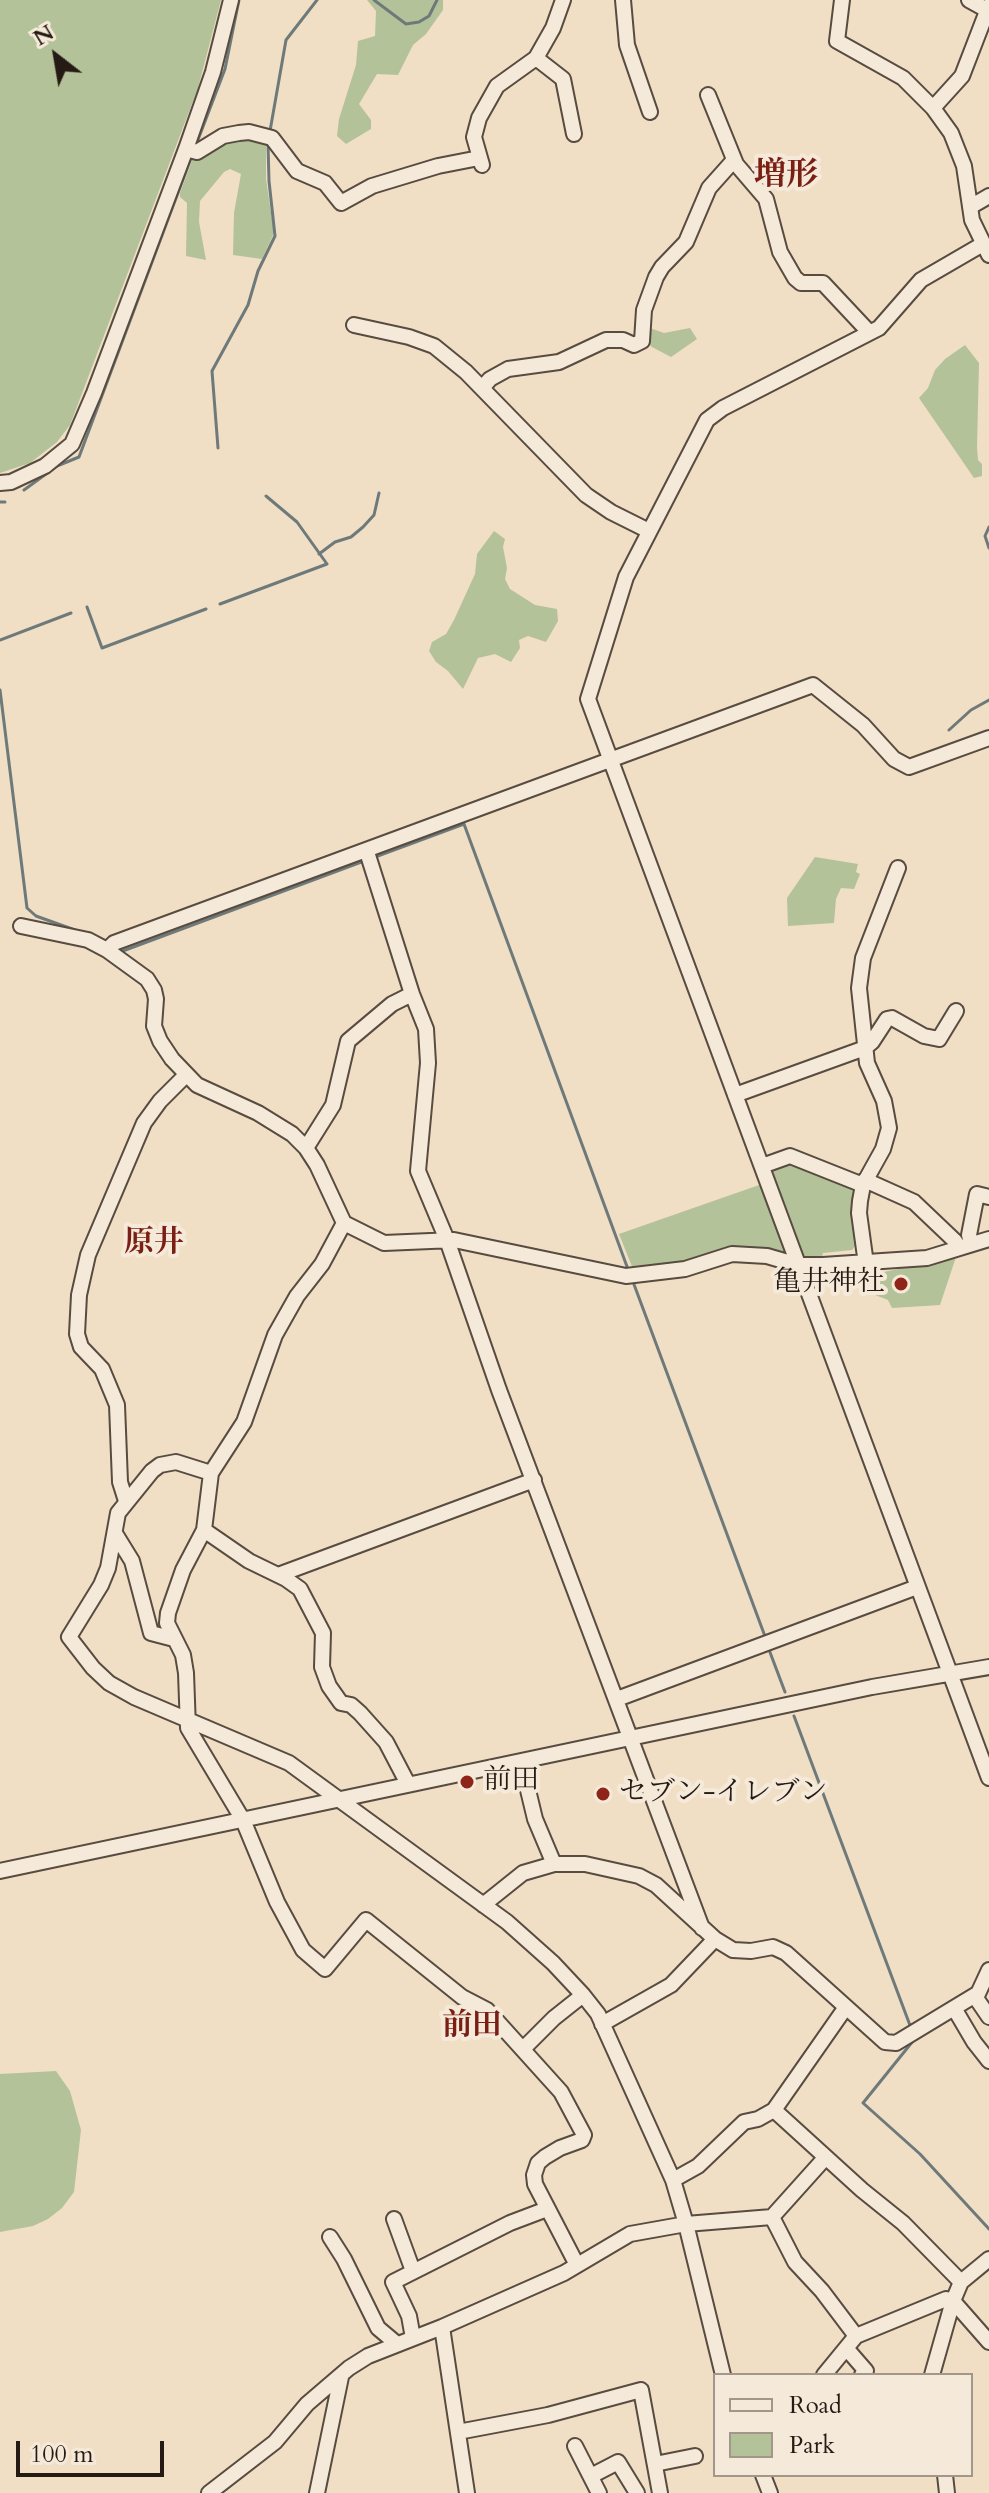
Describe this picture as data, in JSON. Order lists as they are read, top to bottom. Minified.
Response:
{"districts":["増形","原井","前田"],"places":["亀井神社","前田","セブン-イレブン"],"legend":["Road","Park"],"scale_bar":"100 m","north":"top left"}
